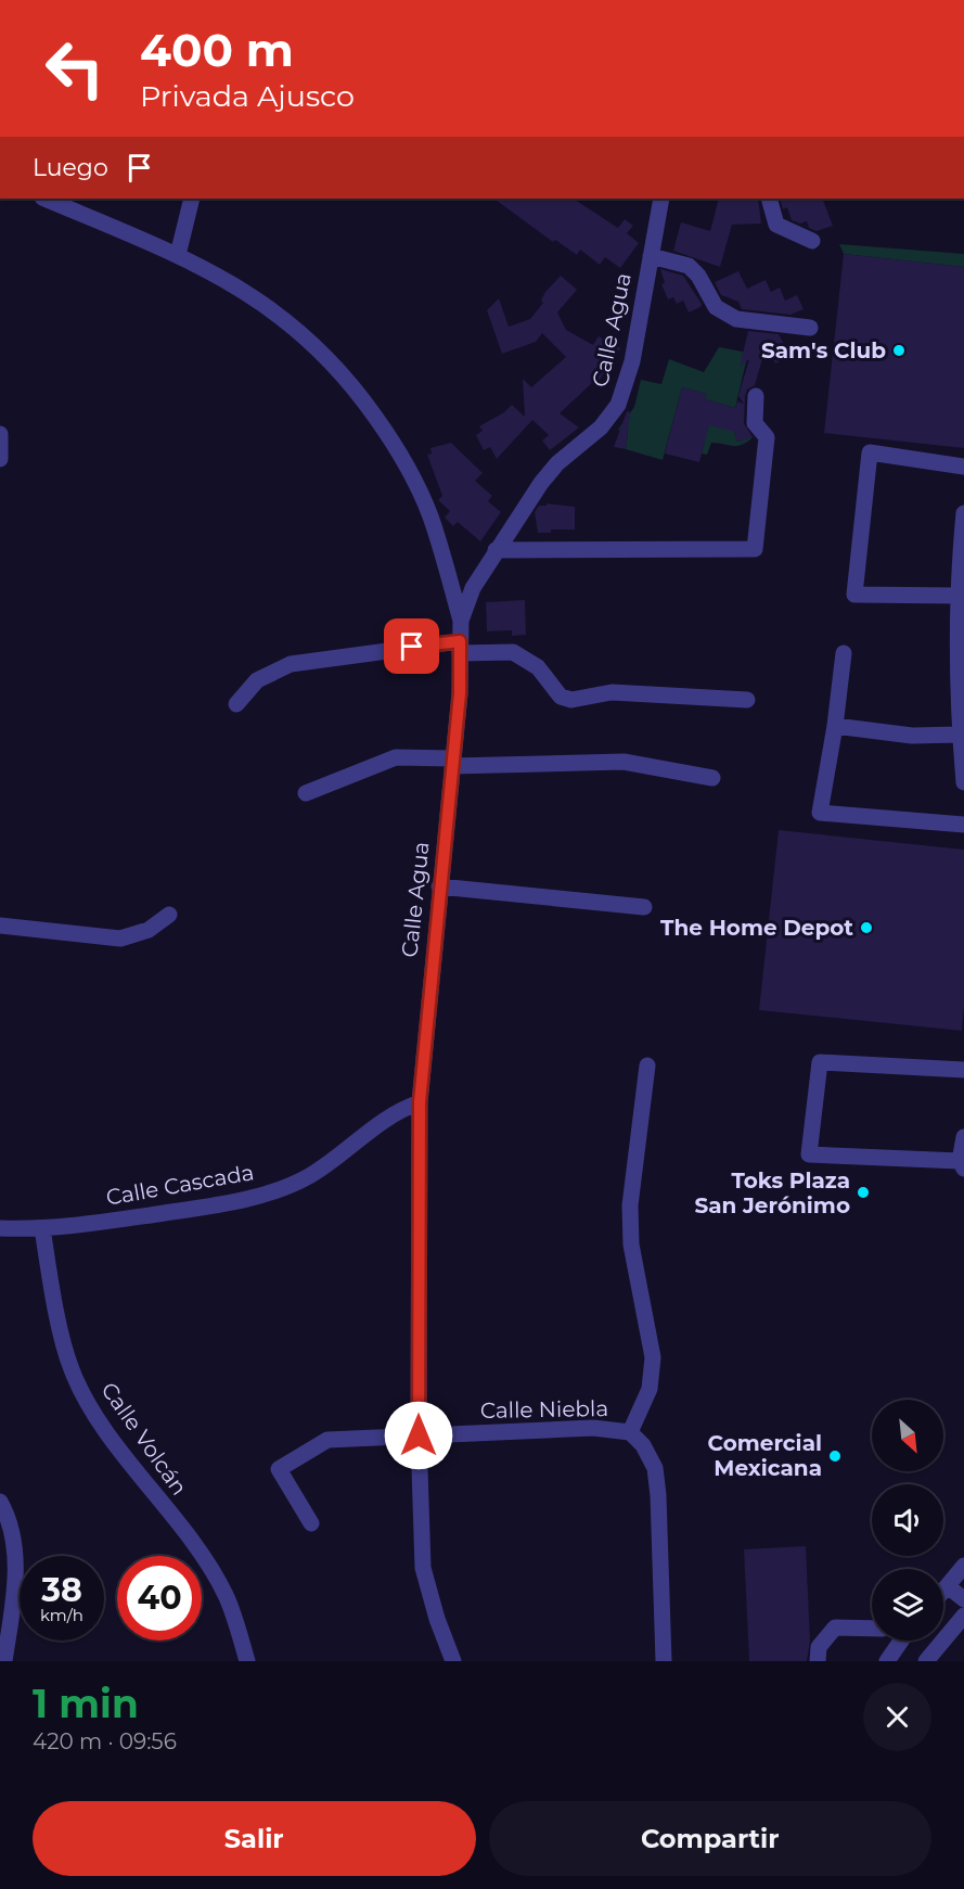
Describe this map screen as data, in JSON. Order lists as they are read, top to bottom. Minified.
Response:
{"streets":{"street":["Calle Agua","Calle Cascada","Calle Niebla","Calle Volcán"]},"crossings":[["Calle Agua","Calle Cascada"],["Calle Agua","Calle Niebla"],["Calle Cascada","Calle Volcán"]],"places":["Sam's Club","The Home Depot","Toks Plaza San Jerónimo","Comercial Mexicana"],"north":"bottom right","page":{"turn":["400 m","Privada Ajusco"],"then":"Luego","speed":"38 km/h","limit":"40","heading":["1 min","420 m · 09:56"],"buttons":["Salir","Compartir"]}}
